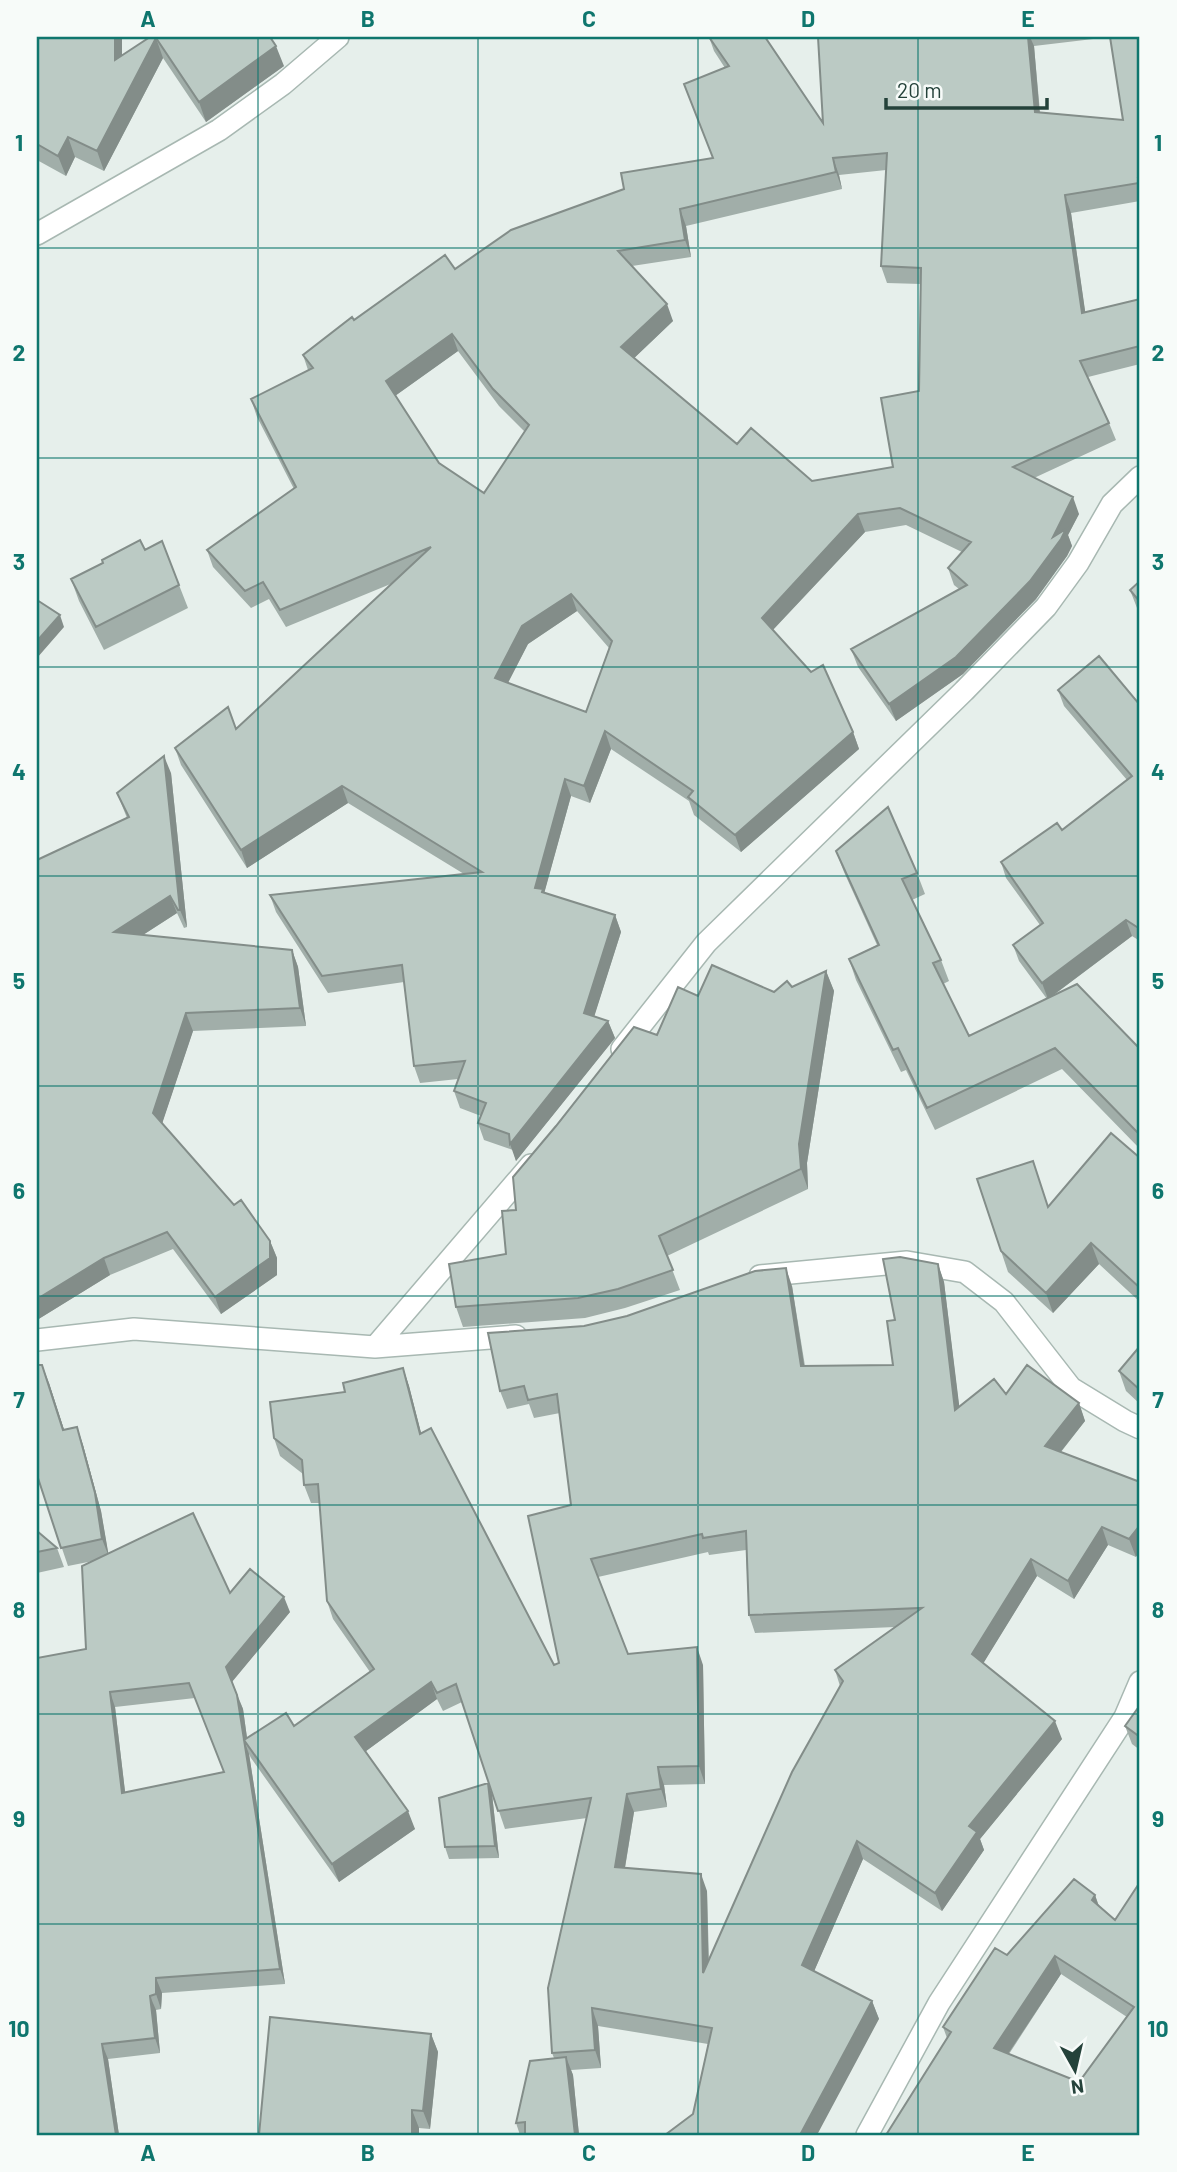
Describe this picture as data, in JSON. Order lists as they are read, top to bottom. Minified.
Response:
{"scale_bar":"20 m","north":"bottom","grid":{"columns":["A","B","C","D","E"],"rows":["1","2","3","4","5","6","7","8","9","10"]}}
